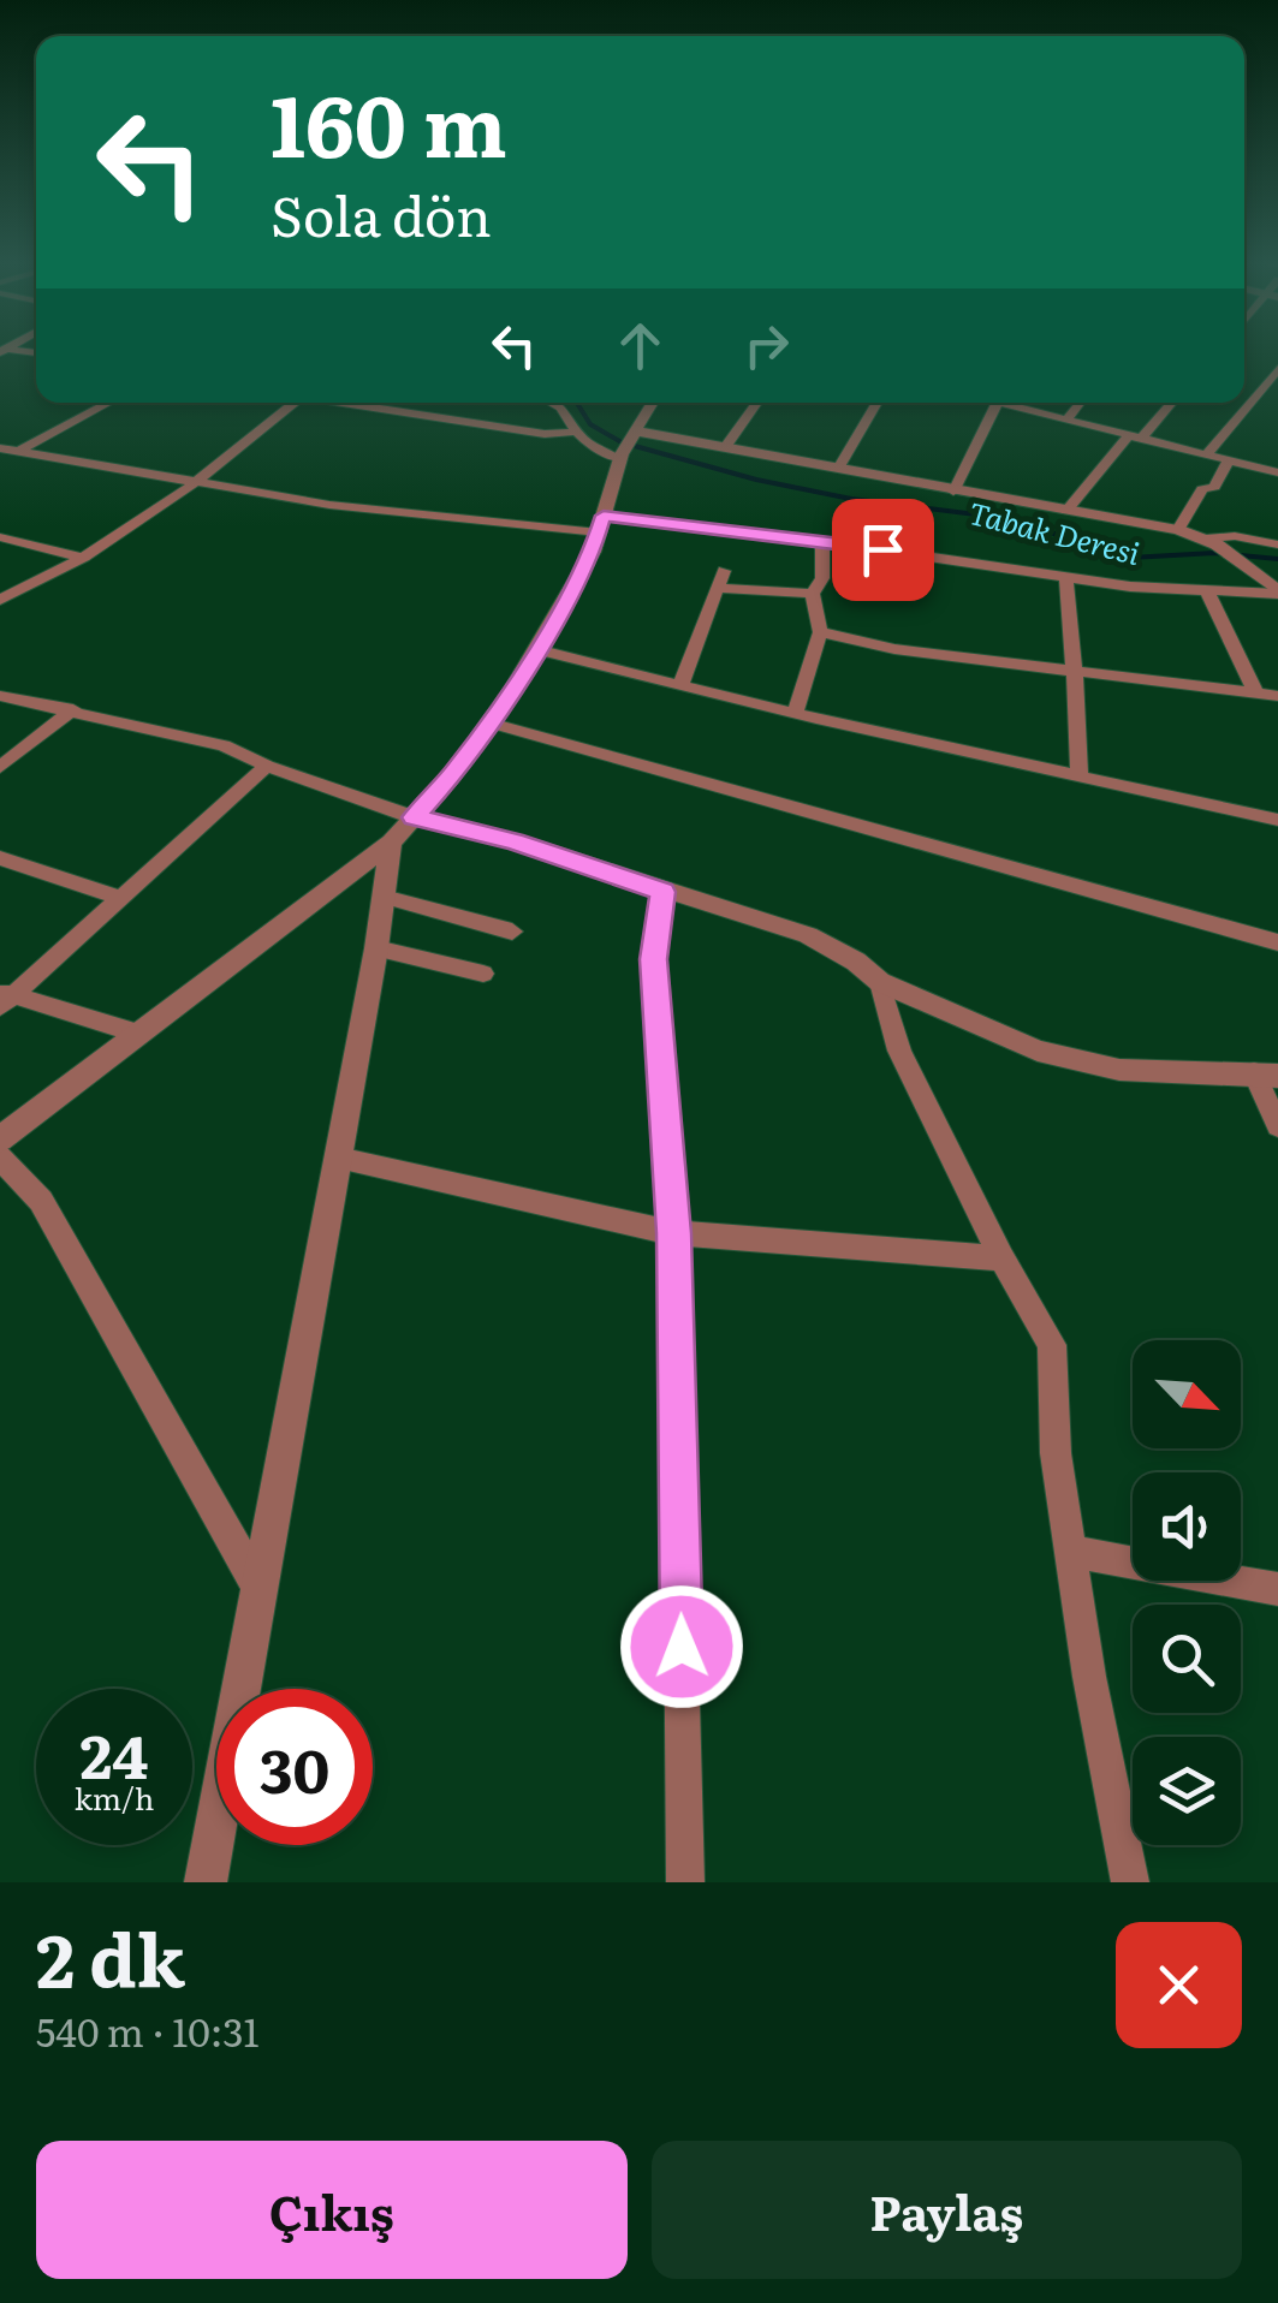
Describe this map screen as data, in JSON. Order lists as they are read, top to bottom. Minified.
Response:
{"water":["Tabak Deresi"],"north":"bottom right","page":{"turn":["160 m","Sola dön"],"speed":"24 km/h","limit":"30","heading":["2 dk","540 m · 10:31"],"buttons":["Çıkış","Paylaş"]}}
